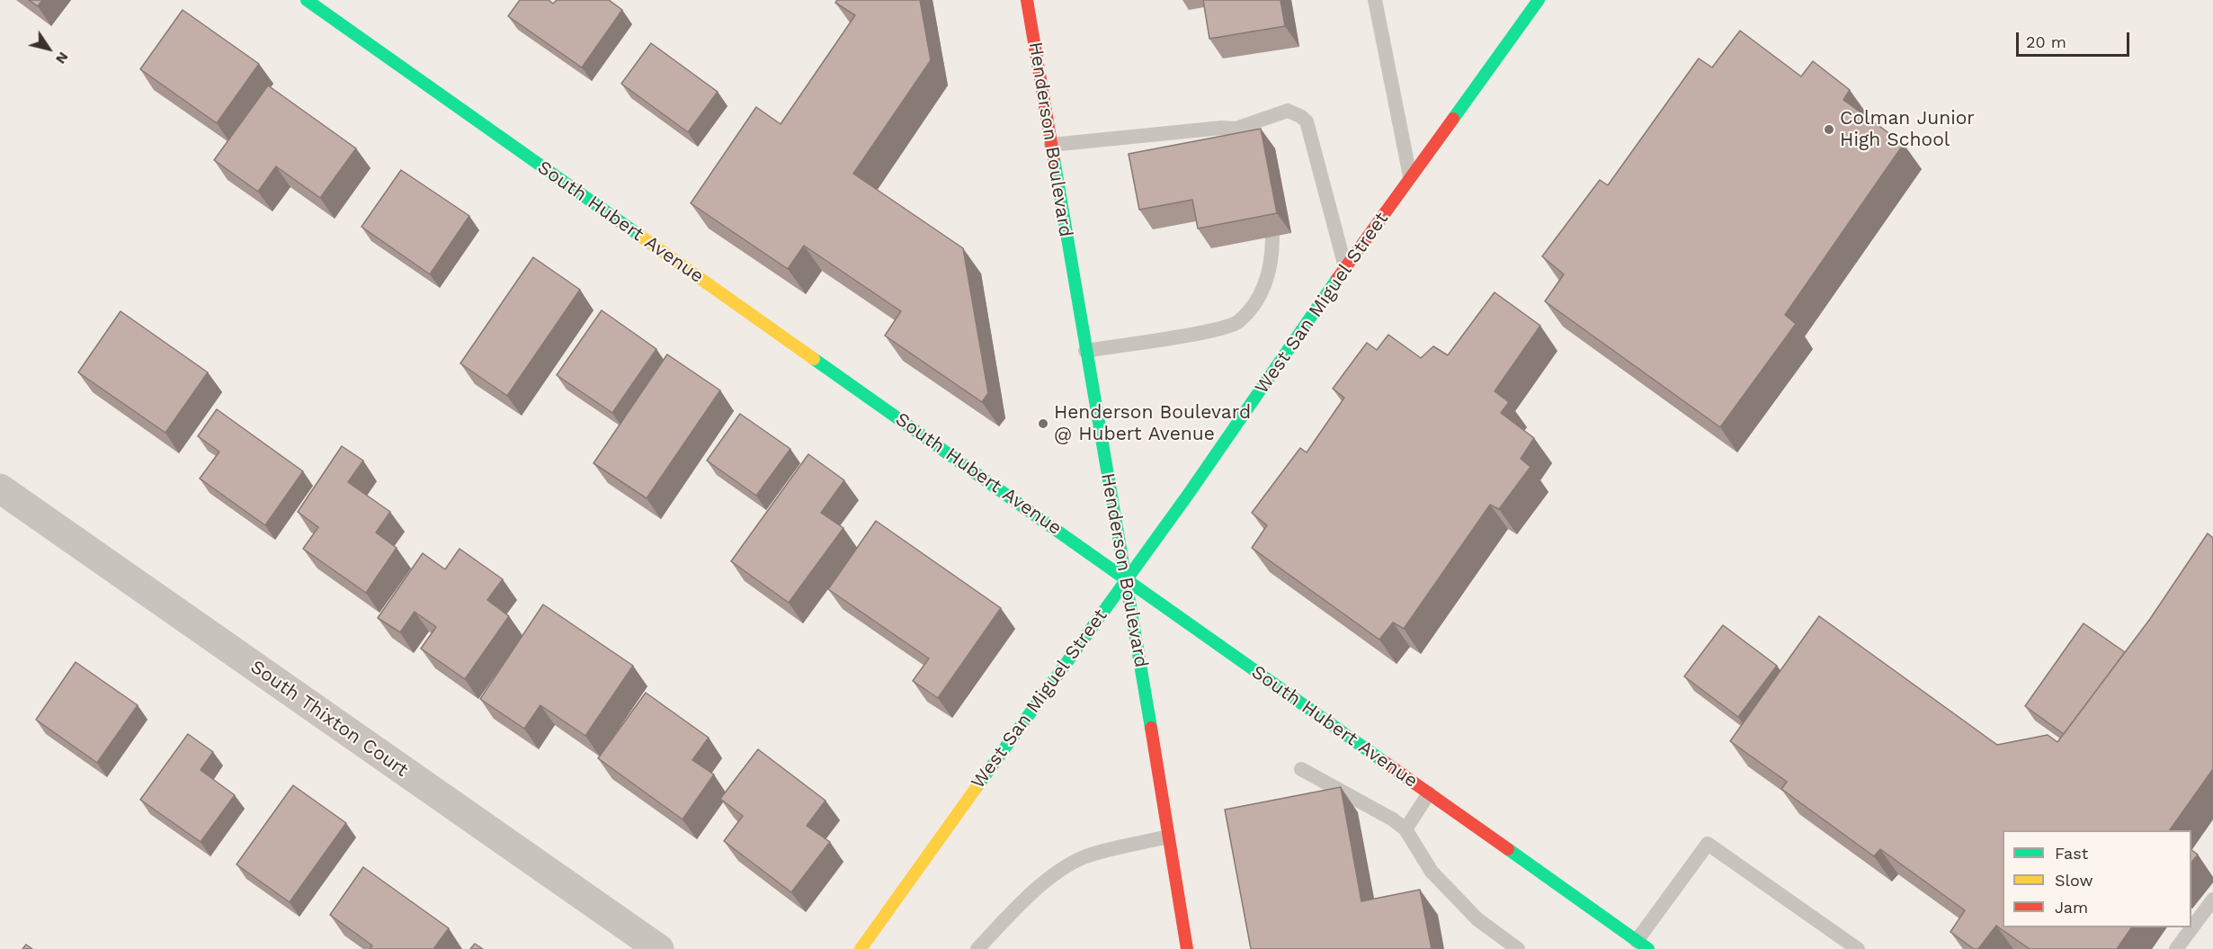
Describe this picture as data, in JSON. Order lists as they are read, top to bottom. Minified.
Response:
{"streets":{"street":["Henderson Boulevard","South Hubert Avenue","West San Miguel Street","South Thixton Court"]},"crossings":[["Henderson Boulevard","South Hubert Avenue"],["Henderson Boulevard","West San Miguel Street"],["South Hubert Avenue","West San Miguel Street"]],"places":["Colman Junior High School","Henderson Boulevard @ Hubert Avenue"],"legend":["Fast","Slow","Jam"],"scale_bar":"20 m","north":"bottom right"}
